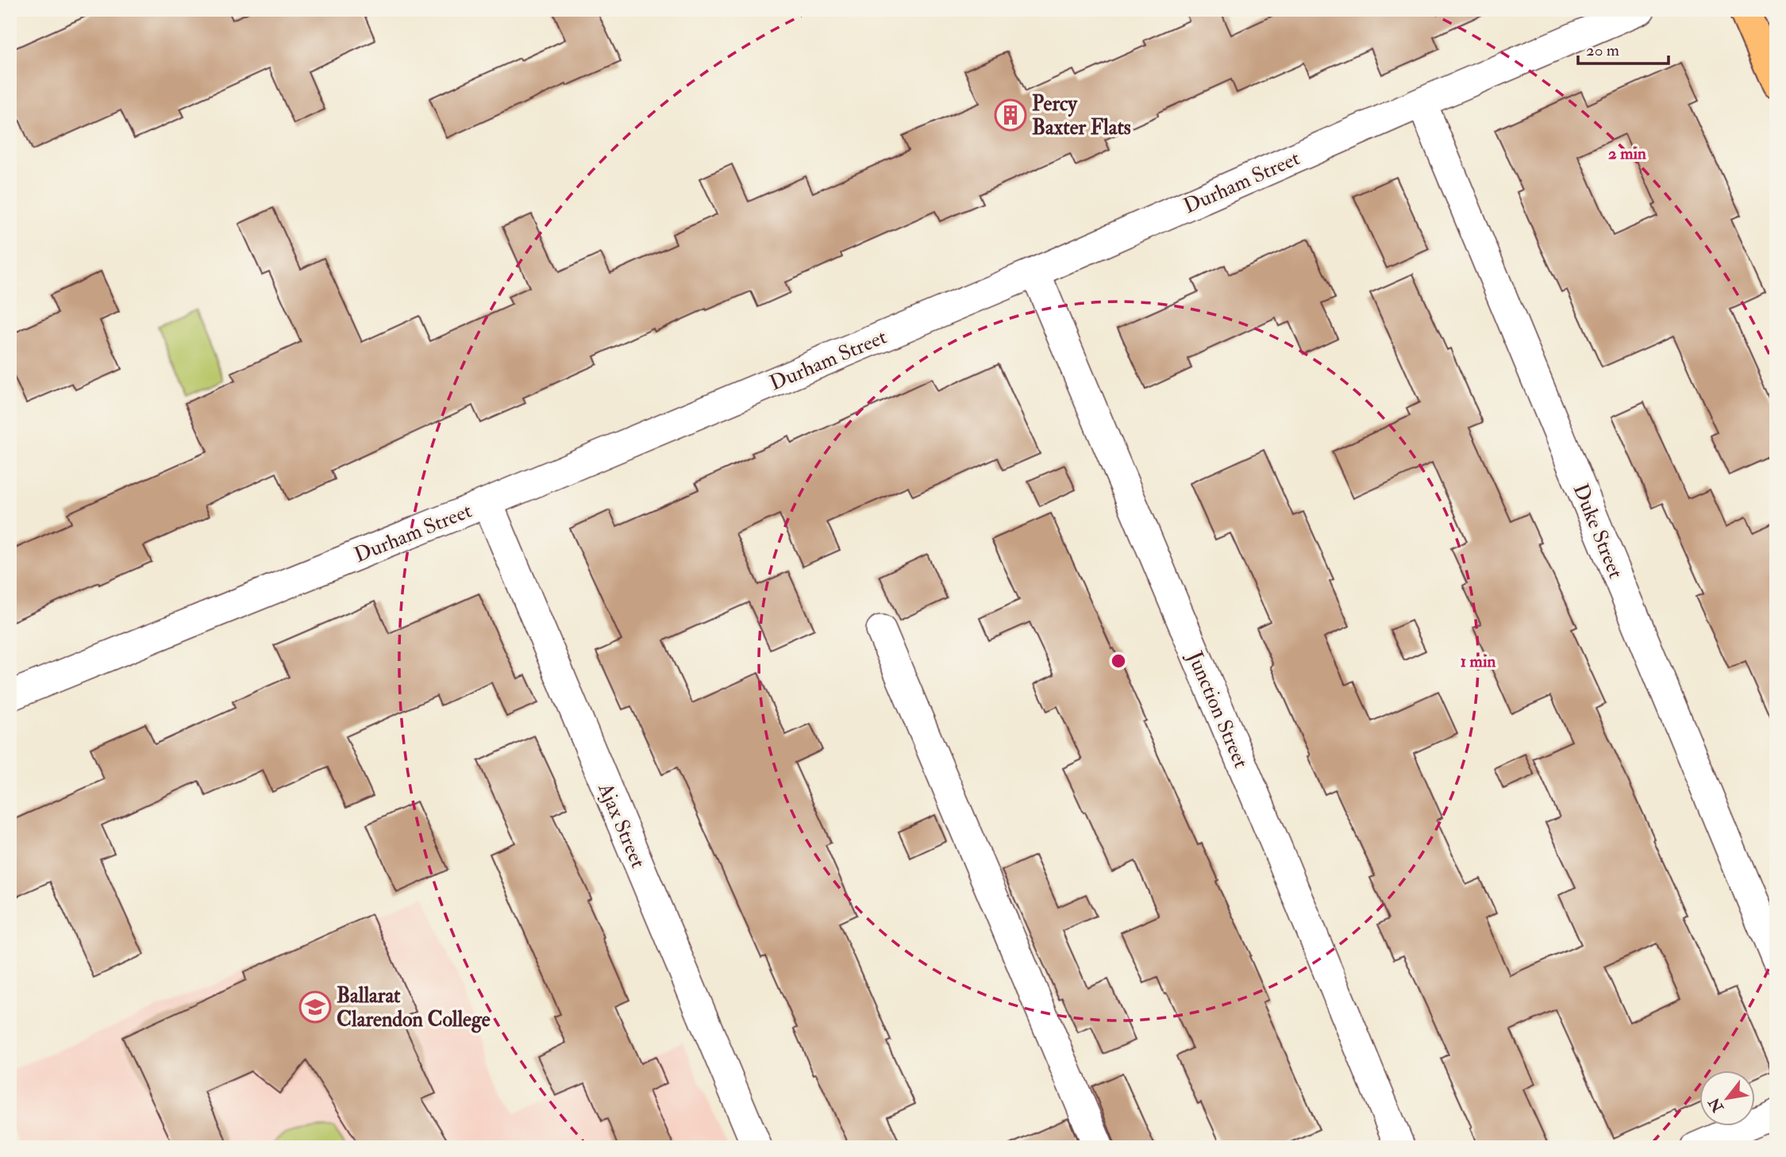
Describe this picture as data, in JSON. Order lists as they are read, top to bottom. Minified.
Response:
{"streets":{"street":["Durham Street","Duke Street","Junction Street","Ajax Street"]},"crossings":[["Durham Street","Duke Street"],["Durham Street","Junction Street"],["Durham Street","Ajax Street"]],"places":{"building":["Percy Baxter Flats"],"school or university":["Ballarat Clarendon College"]},"scale_bar":"20 m","north":"bottom left","rings":["2 min","1 min"]}
